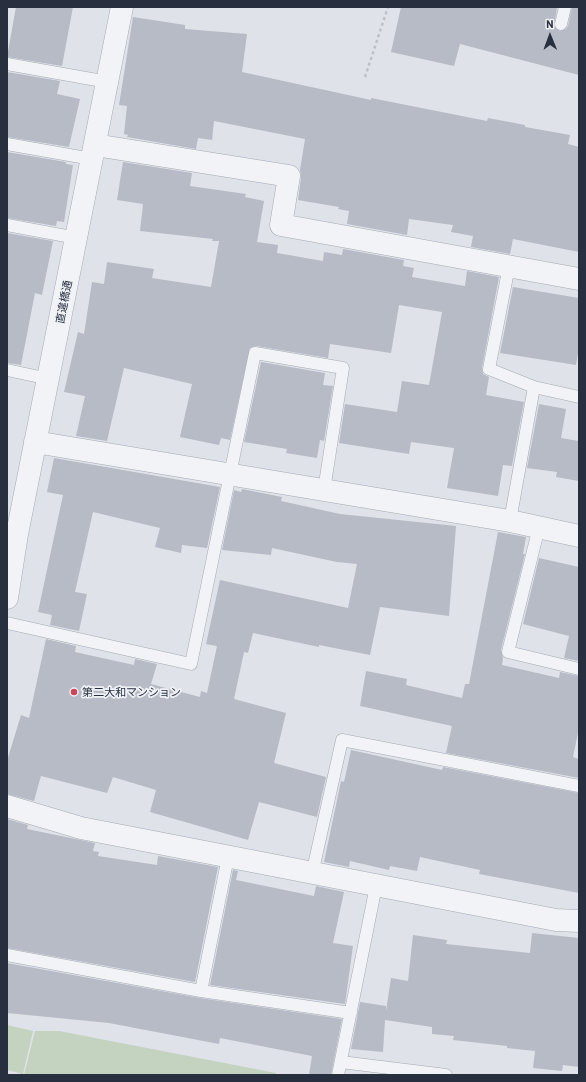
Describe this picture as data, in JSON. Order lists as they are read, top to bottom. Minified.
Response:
{"streets":{"street":["直違橋通"]},"places":["第二大和マンション"],"north":"top"}
